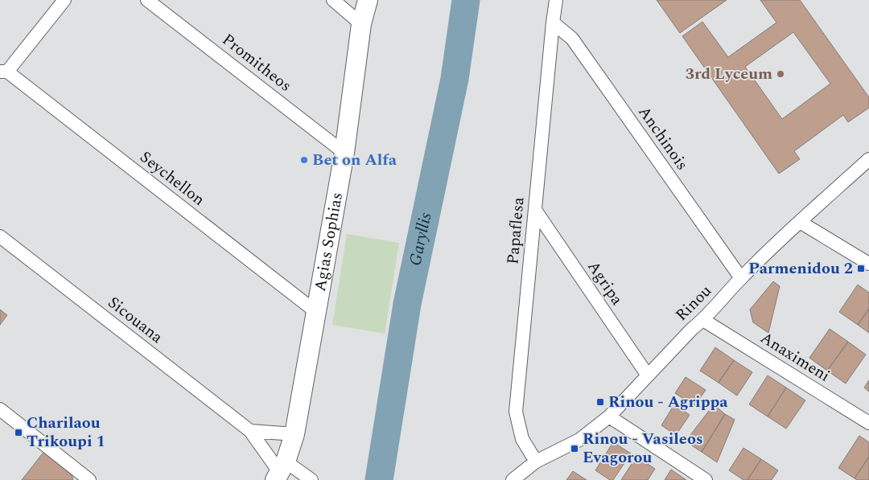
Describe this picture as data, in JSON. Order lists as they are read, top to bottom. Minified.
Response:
{"streets":{"street":["Promitheos","Anchinois","Seychellon","Papaflesa","Agias Sophias","Agripa","Rinou","Sicouana","Anaximeni"]},"crossings":[["Promitheos","Agias Sophias"],["Anchinois","Papaflesa"],["Anchinois","Rinou"],["Seychellon","Agias Sophias"],["Papaflesa","Agripa"],["Papaflesa","Rinou"],["Agias Sophias","Sicouana"],["Agripa","Rinou"],["Rinou","Anaximeni"]],"water":["Garyllis"],"places":{"other":["3rd Lyceum","Bet on Alfa"],"transit":["Parmenidou 2","Rinou - Agrippa","Charilaou Trikoupi 1","Rinou - Vasileos Evagorou"]}}
